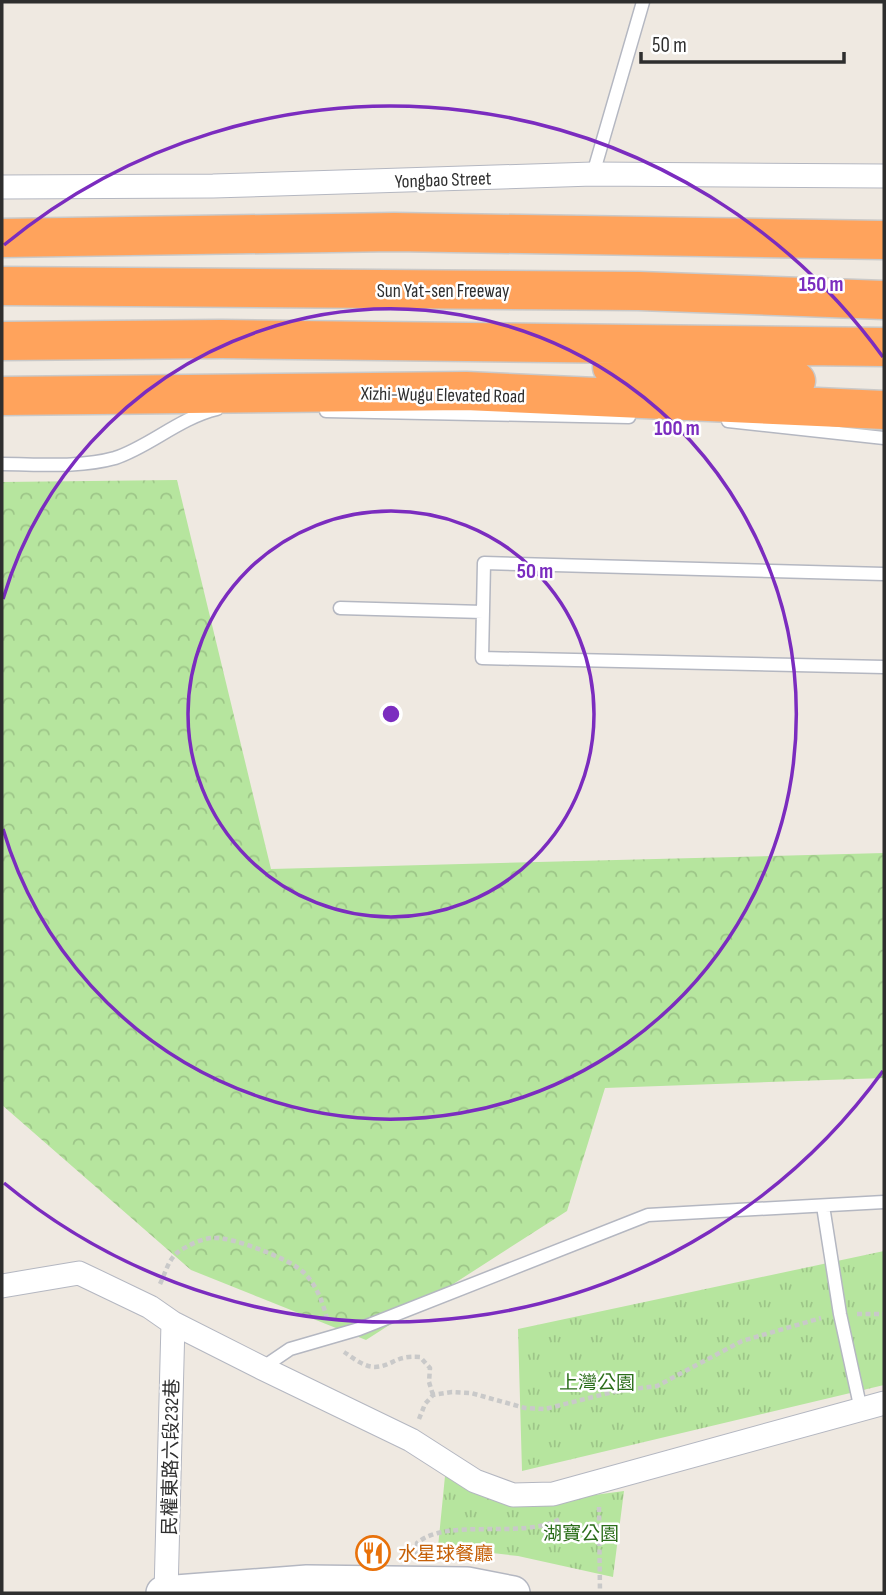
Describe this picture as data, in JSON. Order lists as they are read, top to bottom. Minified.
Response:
{"streets":{"highway":["Sun Yat-sen Freeway","Xizhi-Wugu Elevated Road"],"street":["Yongbao Street","民權東路六段232巷"]},"parks":["上灣公園","湖寶公園"],"places":{"restaurant":["水星球餐廳"]},"scale_bar":"50 m","rings":["150 m","100 m","50 m"]}
